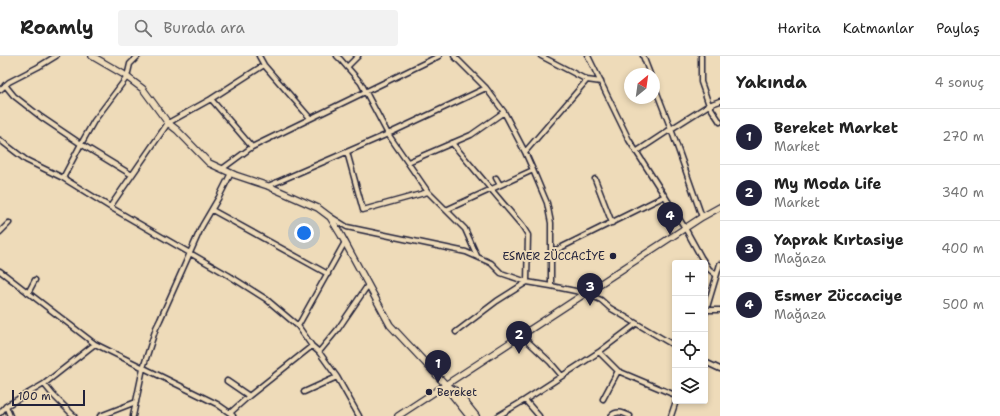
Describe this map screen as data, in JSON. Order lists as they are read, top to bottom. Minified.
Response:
{"places":["ESMER ZÜCCACİYE","Bereket"],"scale_bar":"100 m","north":"top right","page":{"header":"Roamly","search":"Burada ara","nav":["Harita","Katmanlar","Paylaş"],"heading":["Yakında","4 sonuç"],"list":[{"mark":"1","name":"Bereket Market","note":"Market","value":"270 m"},{"mark":"2","name":"My Moda Life","note":"Market","value":"340 m"},{"mark":"3","name":"Yaprak Kırtasiye","note":"Mağaza","value":"400 m"},{"mark":"4","name":"Esmer Züccaciye","note":"Mağaza","value":"500 m"}],"pins":["4","3","2","1"],"map_buttons":["+","−"],"scale":"100 m"}}
